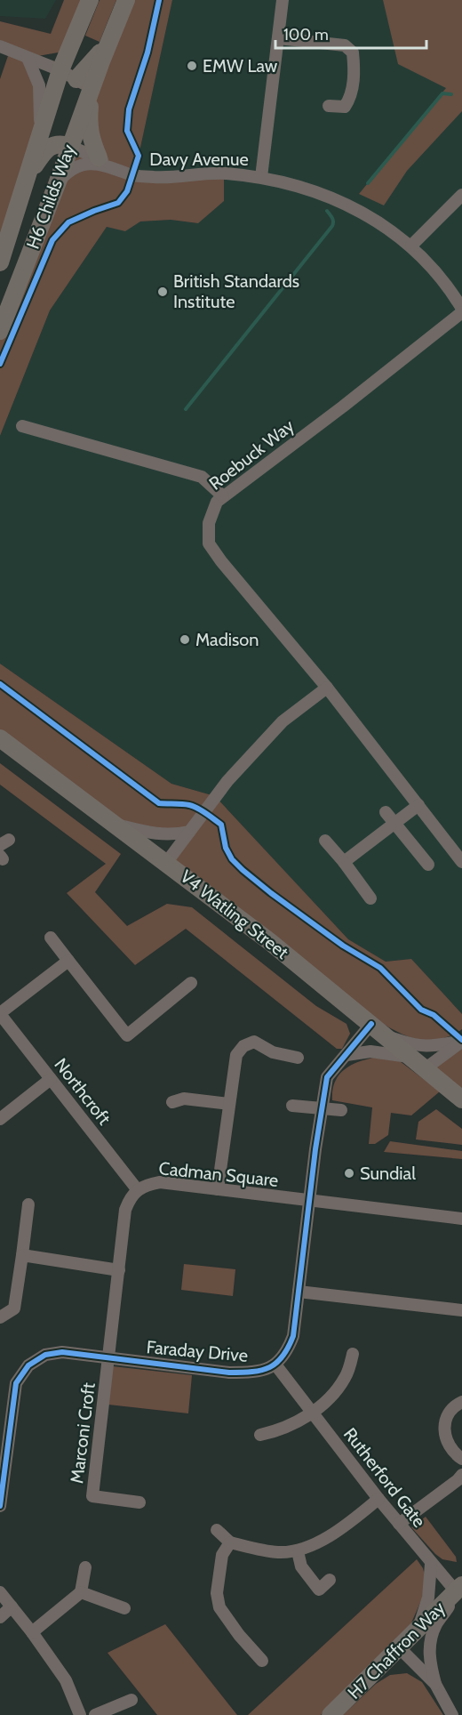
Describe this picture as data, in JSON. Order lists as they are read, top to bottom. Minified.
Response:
{"streets":{"street":["Davy Avenue","H6 Childs Way","Roebuck Way","V4 Watling Street","Northcroft","Cadman Square","Faraday Drive","Marconi Croft","Rutherford Gate","H7 Chaffron Way"]},"crossings":[["Davy Avenue","H6 Childs Way"],["Northcroft","Cadman Square"],["Cadman Square","Faraday Drive"],["Cadman Square","Marconi Croft"],["Faraday Drive","Marconi Croft"],["Faraday Drive","Rutherford Gate"],["Rutherford Gate","H7 Chaffron Way"]],"places":["EMW Law","British Standards Institute","Madison","Sundial"],"scale_bar":"100 m"}
